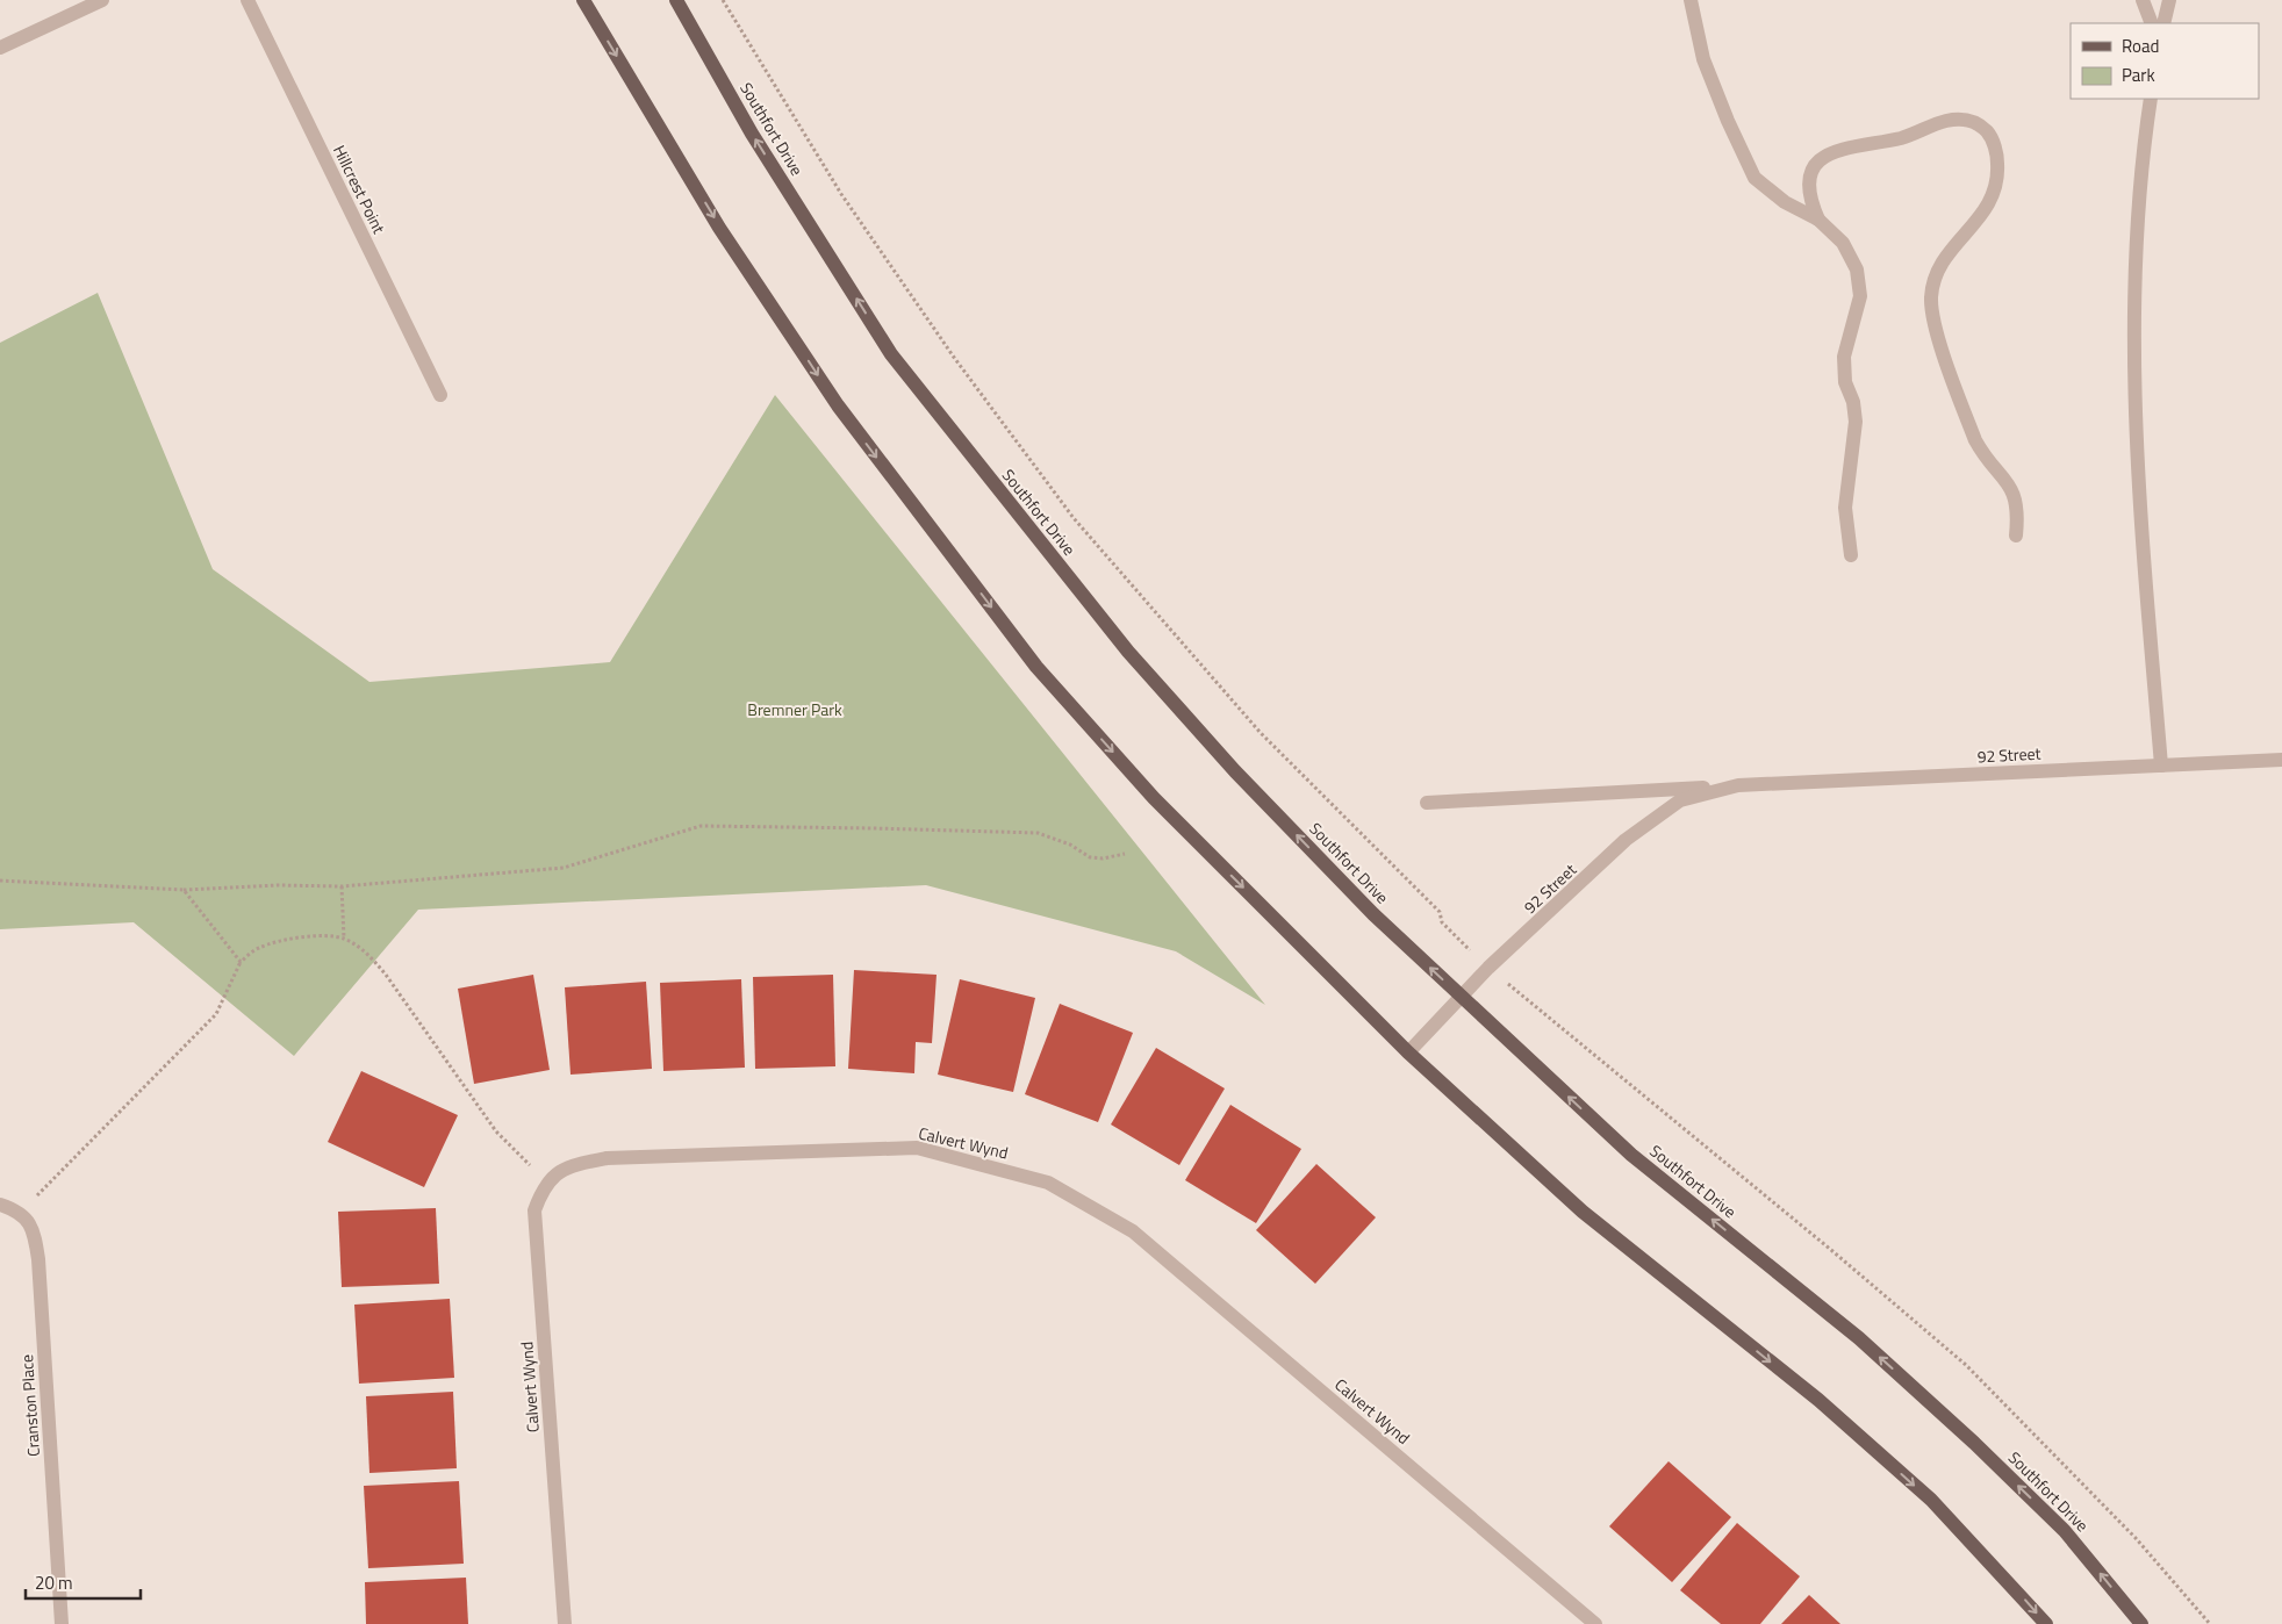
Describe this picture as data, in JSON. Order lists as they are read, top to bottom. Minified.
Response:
{"streets":{"main road":["Southfort Drive"],"street":["Hillcrest Point","92 Street","Calvert Wynd","Cranston Place"]},"crossings":[["Southfort Drive","92 Street"]],"parks":["Bremner Park"],"legend":["Road","Park"],"scale_bar":"20 m"}
